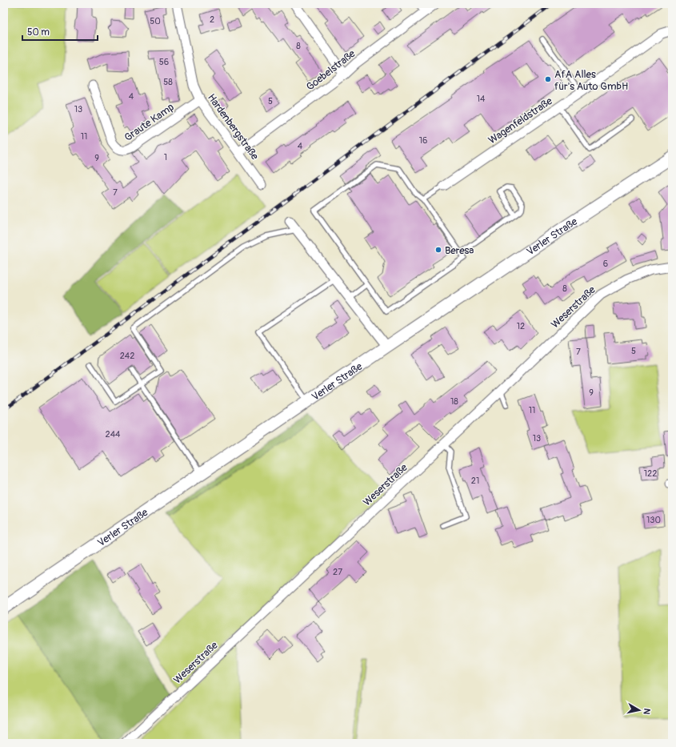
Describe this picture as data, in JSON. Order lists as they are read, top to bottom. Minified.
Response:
{"streets":{"main road":["Verler Straße"],"street":["Goebelstraße","Wagenfeldstraße","Graute Kamp","Hardenbergstraße","Weserstraße"]},"crossings":[["Goebelstraße","Hardenbergstraße"],["Graute Kamp","Hardenbergstraße"]],"places":["AfA Alles für's Auto GmbH","Beresa"],"house_numbers":["2","50","8","56","58","4","14","5","13","11","16","4","1","9","7","6","8","12","5","7","242","9","18","11","244","13","122","21","130","27"],"scale_bar":"50 m","north":"right"}
